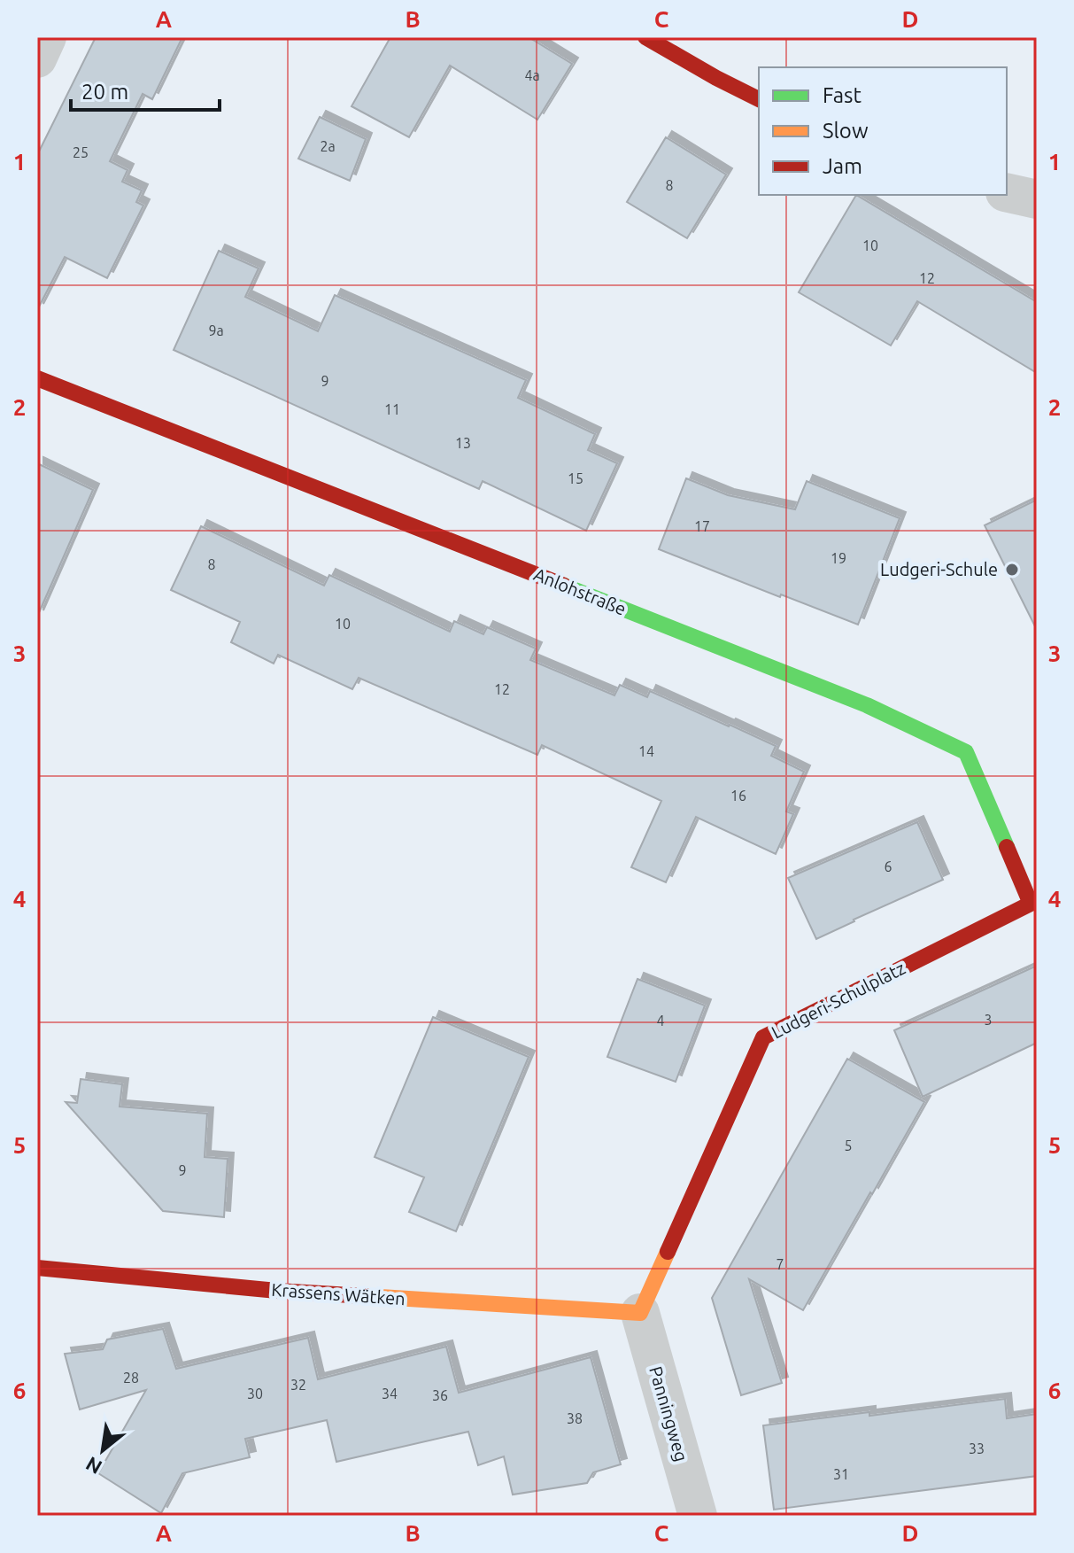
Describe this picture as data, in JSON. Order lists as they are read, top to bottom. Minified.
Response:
{"streets":{"street":["Anlohstraße","Ludgeri-Schulplatz","Krassens Wätken","Panningweg"]},"crossings":[["Anlohstraße","Ludgeri-Schulplatz"],["Ludgeri-Schulplatz","Krassens Wätken"],["Ludgeri-Schulplatz","Panningweg"],["Krassens Wätken","Panningweg"]],"places":["Ludgeri-Schule"],"house_numbers":["4a","2a","25","8","10","12","9a","9","11","13","15","17","19","8","10","12","14","16","6","3","4","5","9","7","28","32","30","34","36","38","33","31"],"legend":["Fast","Slow","Jam"],"scale_bar":"20 m","north":"bottom left","grid":{"columns":["A","B","C","D"],"rows":["1","2","3","4","5","6"]}}
